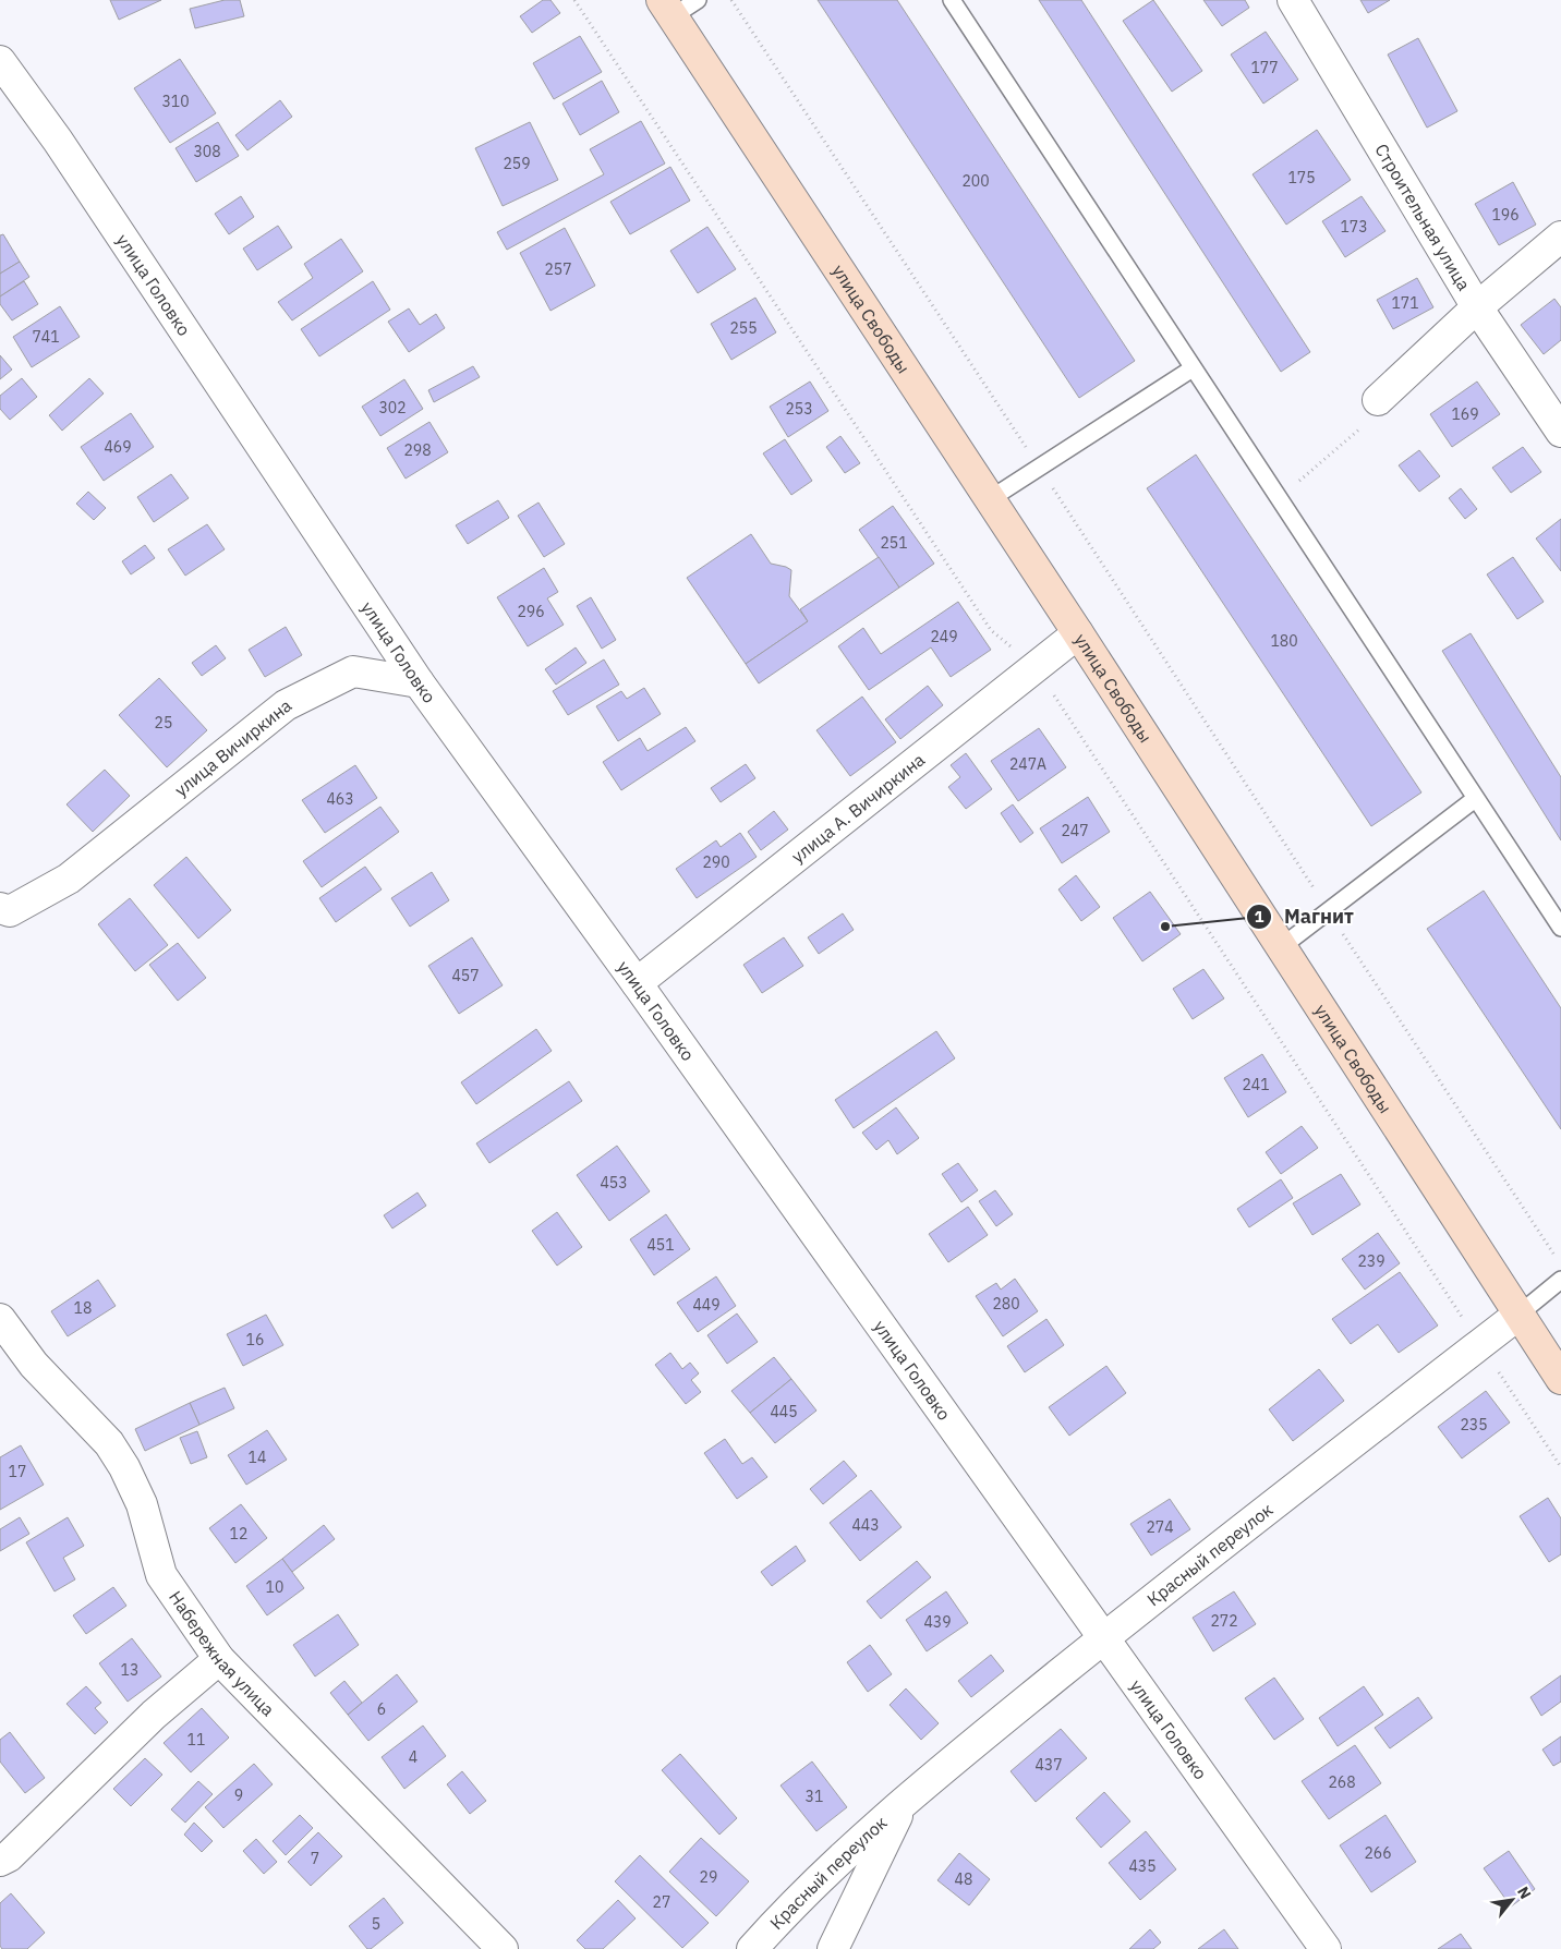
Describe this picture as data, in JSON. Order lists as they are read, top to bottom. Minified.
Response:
{"streets":{"main road":["улица Свободы"],"street":["Строительная улица","улица Головко","улица Вичиркина","улица А. Вичиркина","Красный переулок","Набережная улица"]},"crossings":[["улица Головко","улица Вичиркина"],["улица Головко","улица А. Вичиркина"],["улица Головко","Красный переулок"],["улица Свободы","улица А. Вичиркина"],["улица Свободы","Красный переулок"]],"places":["Магнит"],"house_numbers":["177","310","308","259","175","200","196","173","257","171","255","741","302","253","169","469","298","251","296","249","180","25","247А","463","247","290","457","241","453","451","239","280","449","18","16","445","235","14","17","443","274","12","10","272","439","13","6","11","4","437","268","9","31","266","7","435","29","48","27","5"],"north":"top right"}
